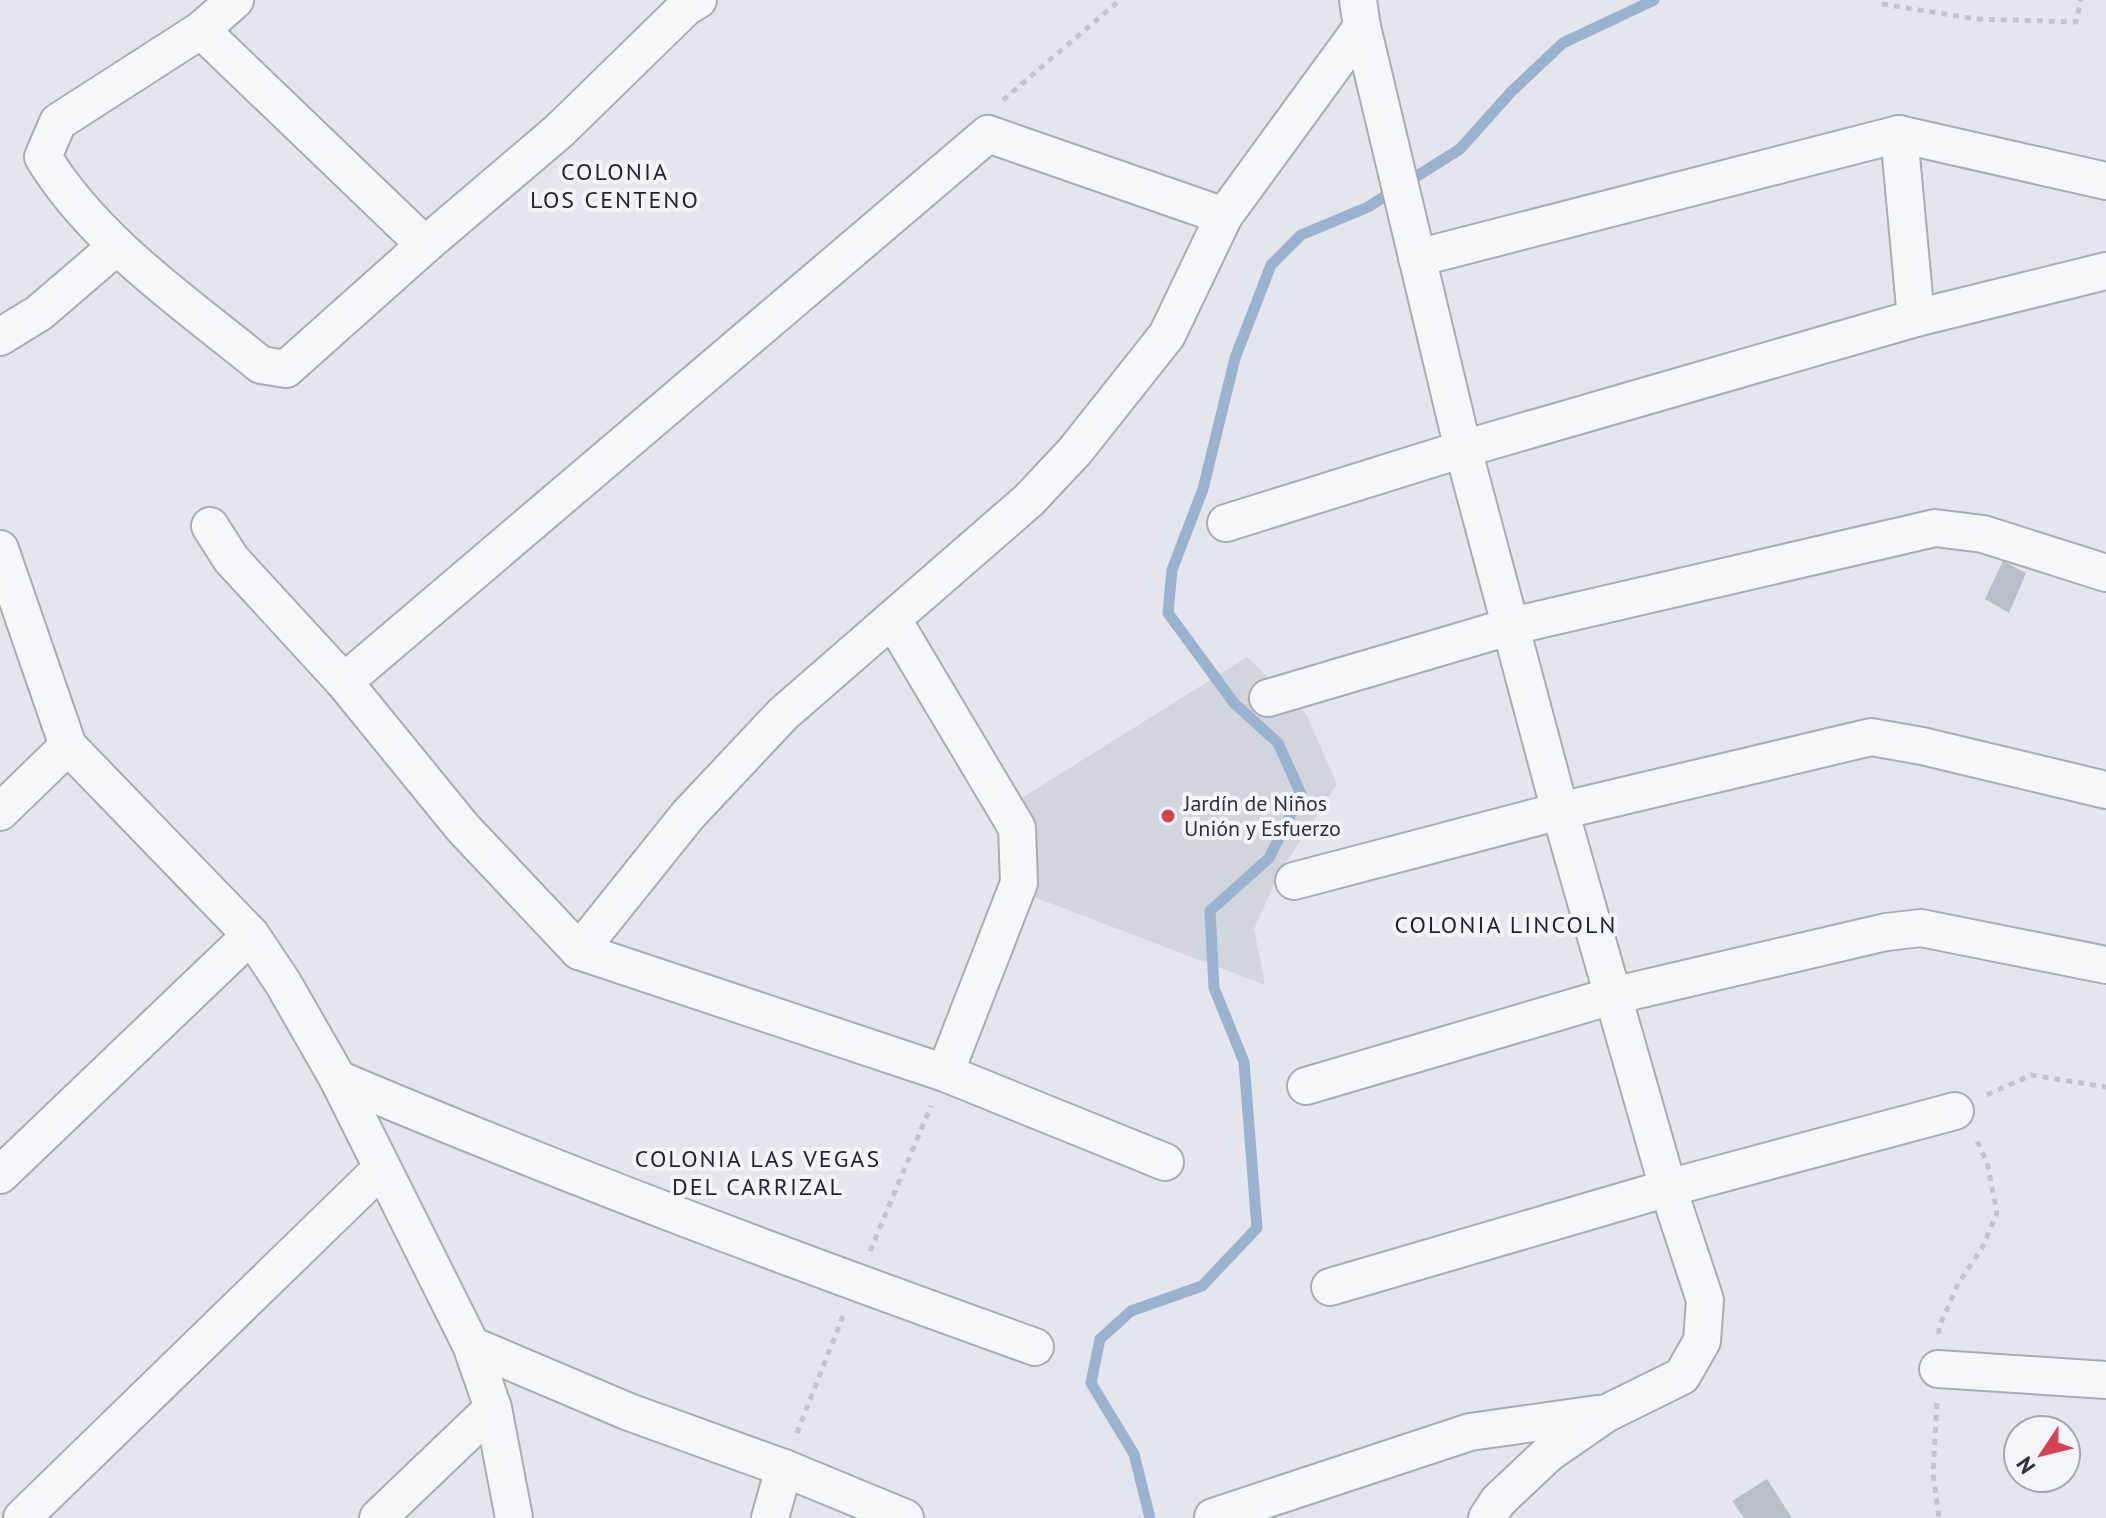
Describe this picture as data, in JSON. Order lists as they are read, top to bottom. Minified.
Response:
{"districts":["COLONIA LOS CENTENO","COLONIA LINCOLN","COLONIA LAS VEGAS DEL CARRIZAL"],"places":["Jardín de Niños Unión y Esfuerzo"],"north":"bottom left"}
